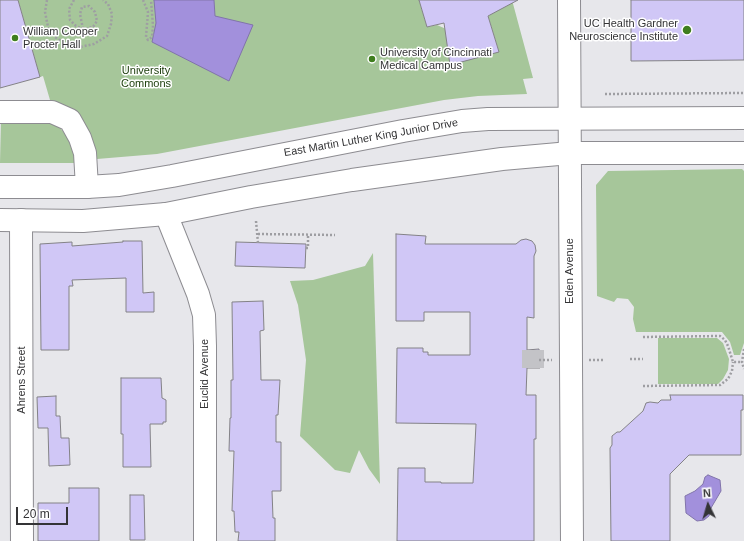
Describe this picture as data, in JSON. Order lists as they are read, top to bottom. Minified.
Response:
{"streets":{"main road":["East Martin Luther King Junior Drive","Eden Avenue","Euclid Avenue","Ahrens Street"]},"crossings":[["East Martin Luther King Junior Drive","Eden Avenue"]],"parks":["University Commons"],"places":["UC Health Gardner Neuroscience Institute","William Cooper Procter Hall","University of Cincinnati Medical Campus"],"scale_bar":"20 m","north":"top"}
